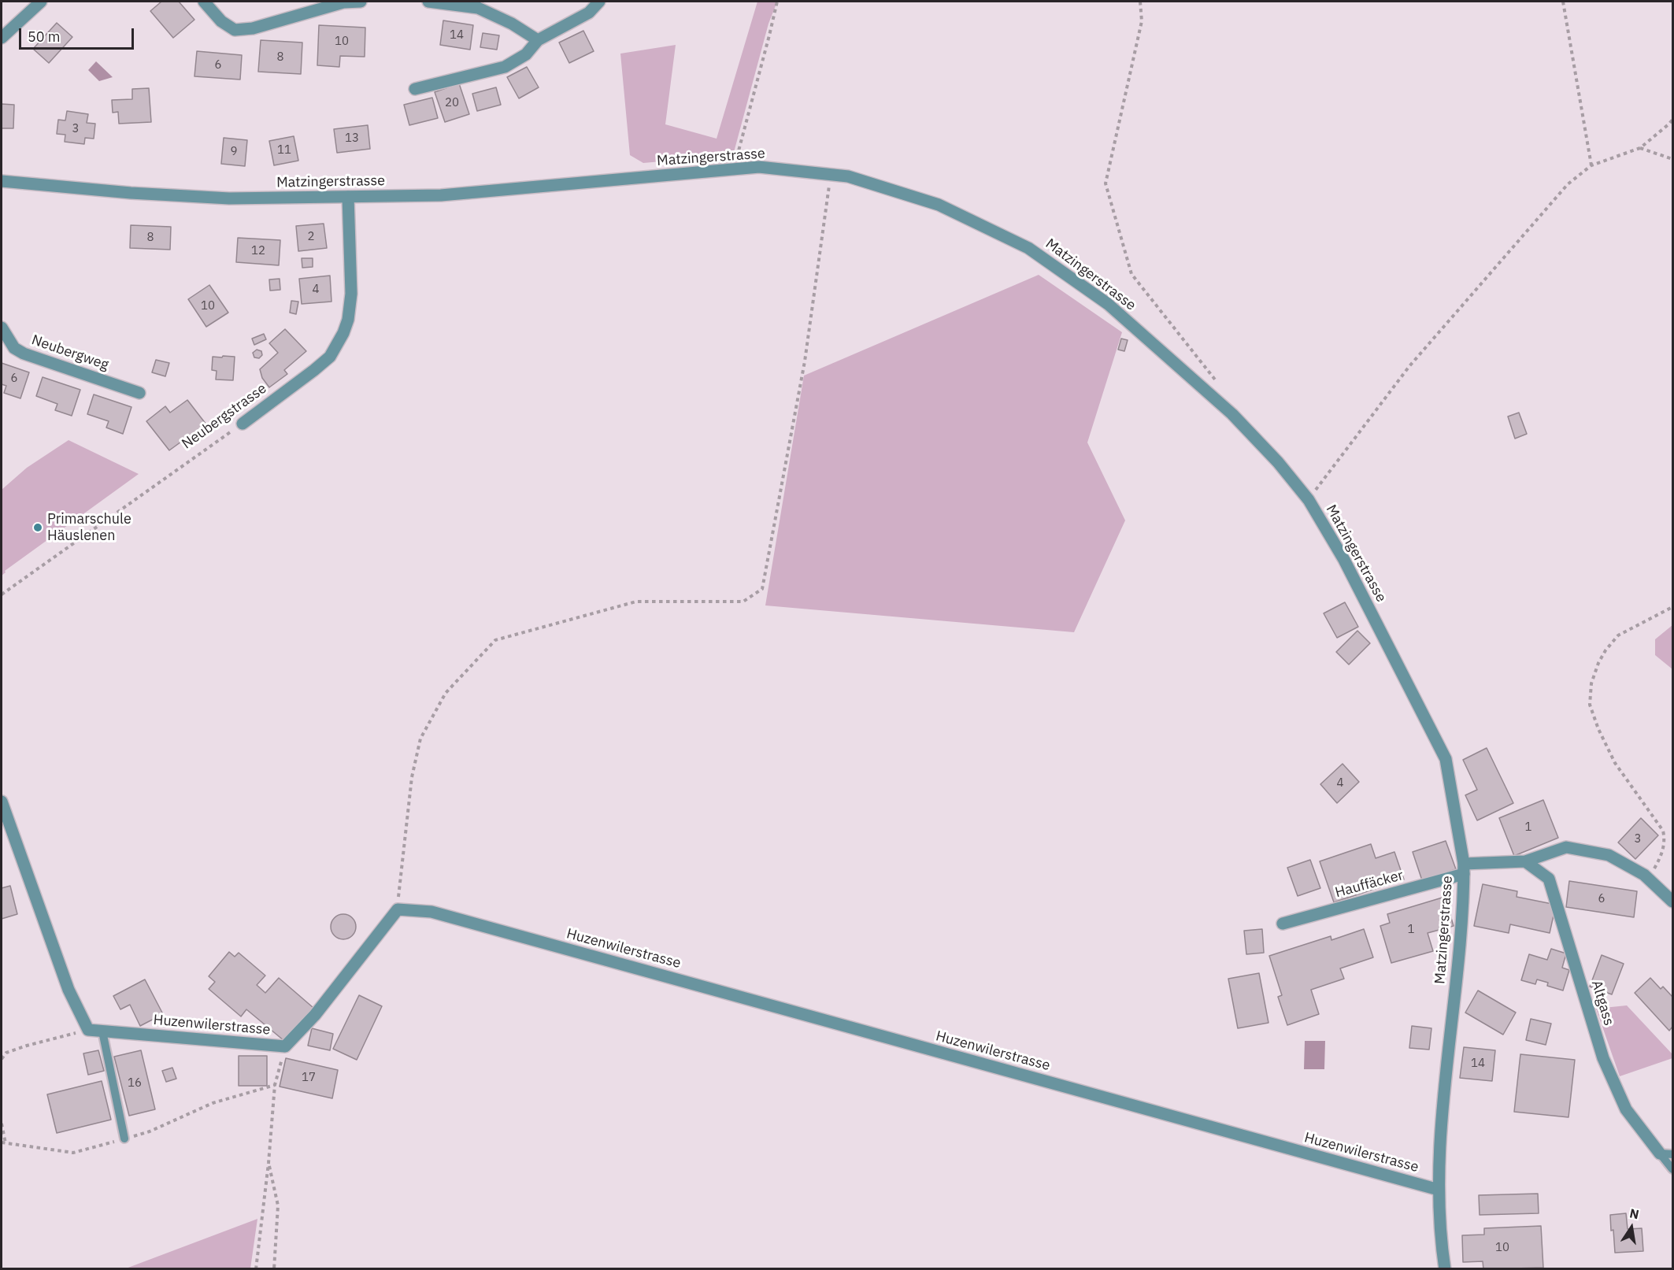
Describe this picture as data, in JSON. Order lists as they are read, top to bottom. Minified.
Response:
{"streets":{"street":["Matzingerstrasse","Neubergweg","Neubergstrasse","Hauffäcker","Huzenwilerstrasse","Altgass"]},"crossings":[["Matzingerstrasse","Neubergstrasse"],["Matzingerstrasse","Hauffäcker"],["Matzingerstrasse","Huzenwilerstrasse"],["Hauffäcker","Altgass"]],"places":["Primarschule Häuslenen"],"house_numbers":["14","10","8","6","20","3","13","11","9","2","8","12","4","10","6","4","1","3","6","1","14","17","16","10"],"scale_bar":"50 m","north":"top"}
